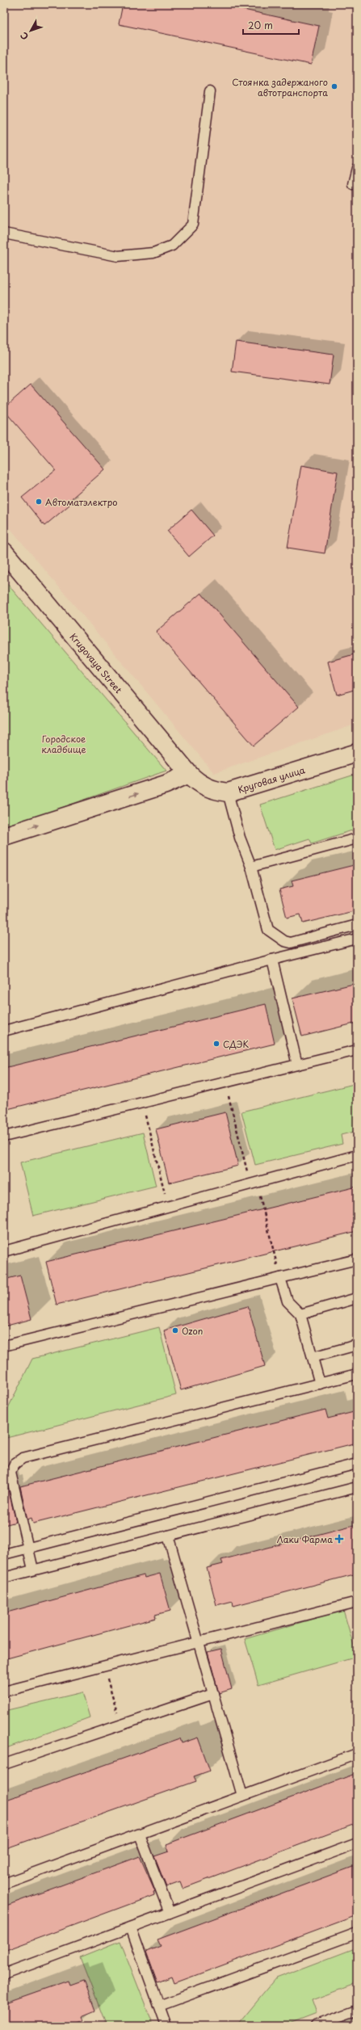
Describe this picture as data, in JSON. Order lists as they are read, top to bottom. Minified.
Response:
{"streets":{"street":["Krugovaya Street","Круговая улица"]},"crossings":[["Krugovaya Street","Круговая улица"]],"parks":["Городское кладбище"],"places":{"other":["Стоянка задержаного автотранспорта","Автоматэлектро","СДЭК","Ozon"],"health":["Лаки Фарма"]},"scale_bar":"20 m","north":"bottom left"}
